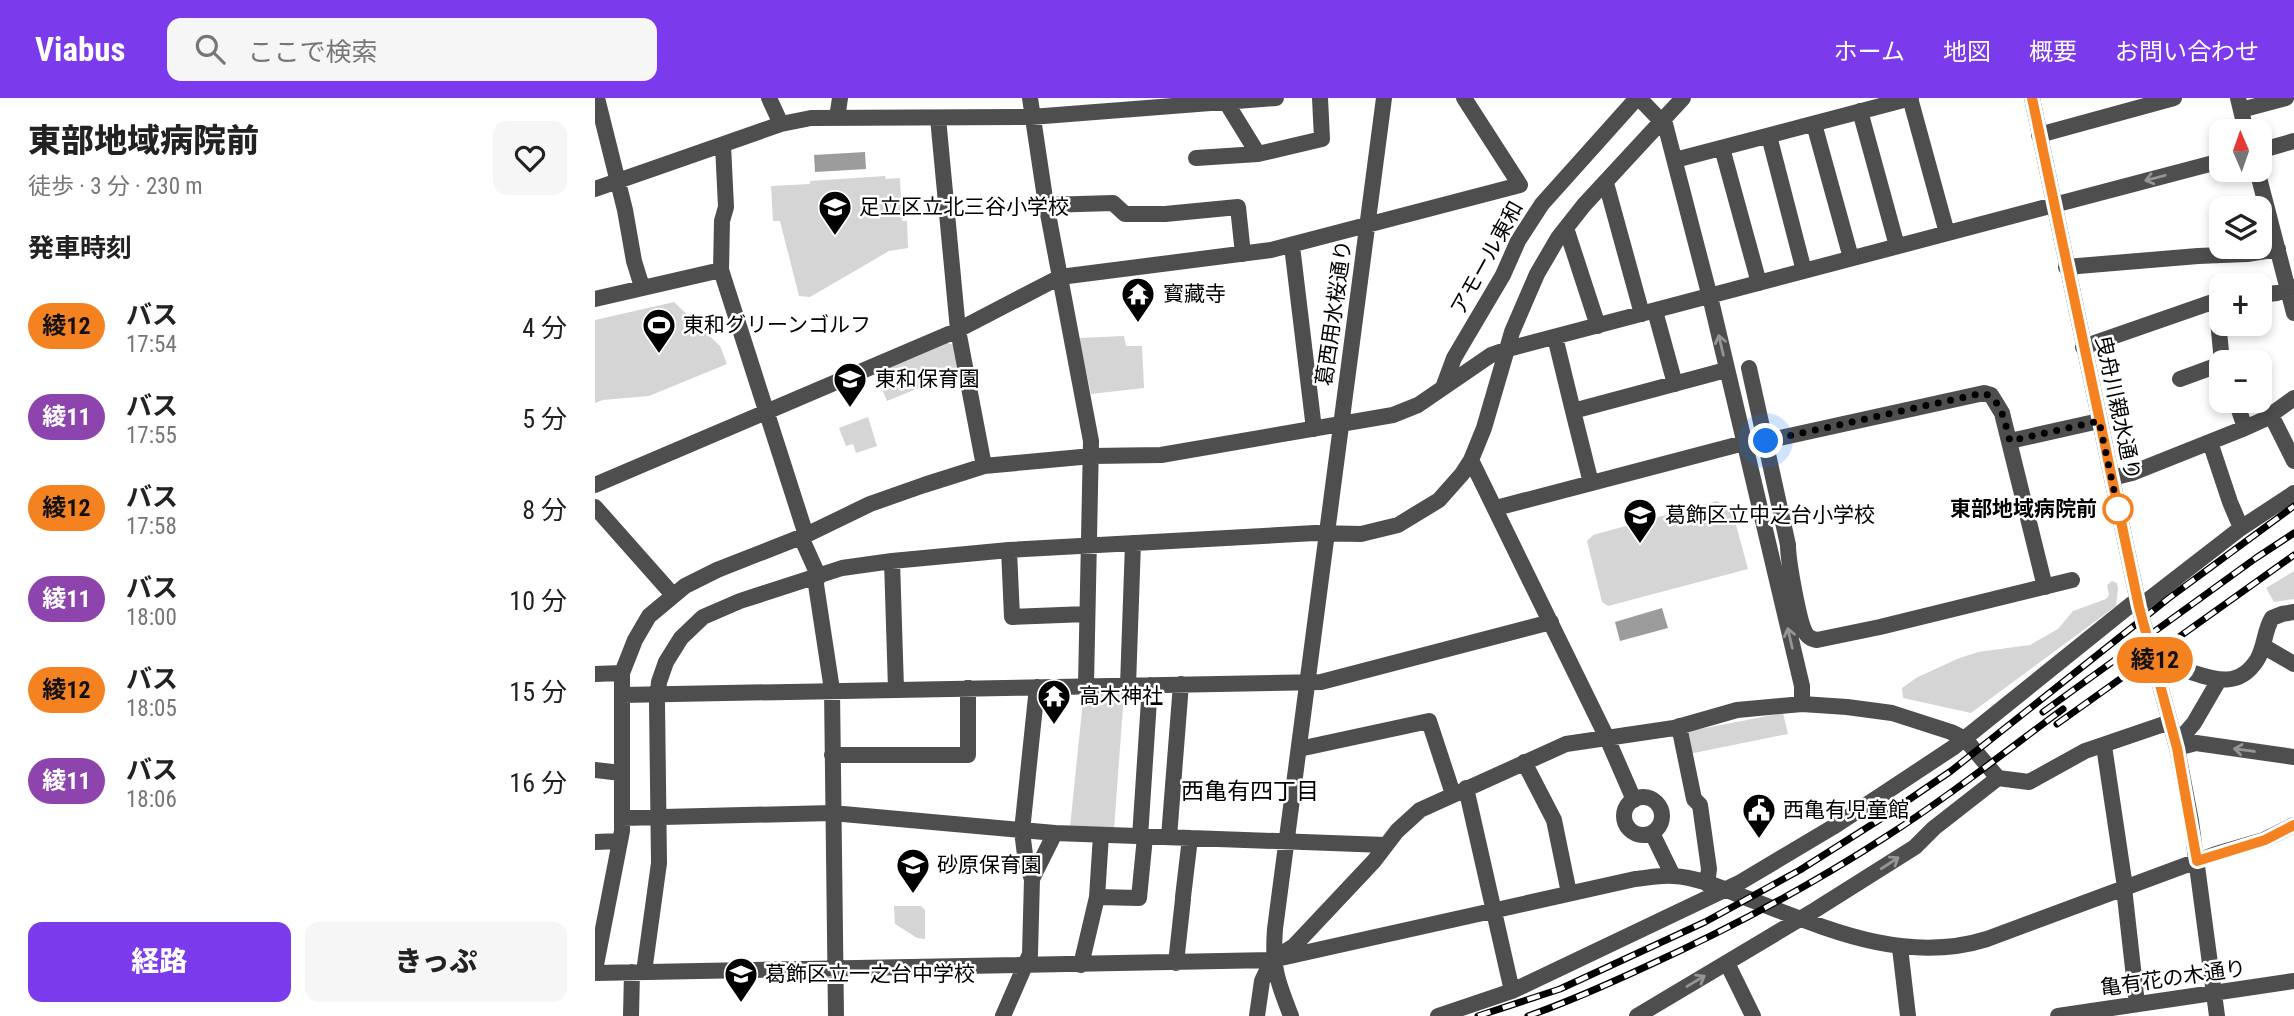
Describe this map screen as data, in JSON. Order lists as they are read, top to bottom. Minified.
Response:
{"streets":{"street":["アモール東和","葛西用水桜通り","曳舟川親水通り","亀有花の木通り"]},"crossings":[["曳舟川親水通り","亀有花の木通り"]],"districts":["西亀有四丁目"],"places":{"school or university":["足立区立北三谷小学校","東和保育園","葛飾区立中之台小学校","砂原保育園","葛飾区立一之台中学校"],"temple":["寳藏寺","高木神社"],"sports":["東和グリーンゴルフ"],"other":["東部地域病院前"],"public building":["西亀有児童館"]},"lines":["bus line 綾12"],"north":"top","page":{"header":"Viabus","search":"ここで検索","nav":["ホーム","地図","概要","お問い合わせ"],"heading":[["東部地域病院前","徒歩 · 3 分 · 230 m"],"発車時刻"],"on_map":"綾12","map_buttons":["+","−"],"list":[{"mark":"綾12","name":"バス","note":"17:54","value":"4 分"},{"mark":"綾11","name":"バス","note":"17:55","value":"5 分"},{"mark":"綾12","name":"バス","note":"17:58","value":"8 分"},{"mark":"綾11","name":"バス","note":"18:00","value":"10 分"},{"mark":"綾12","name":"バス","note":"18:05","value":"15 分"},{"mark":"綾11","name":"バス","note":"18:06","value":"16 分"}],"buttons":["経路","きっぷ"]}}
